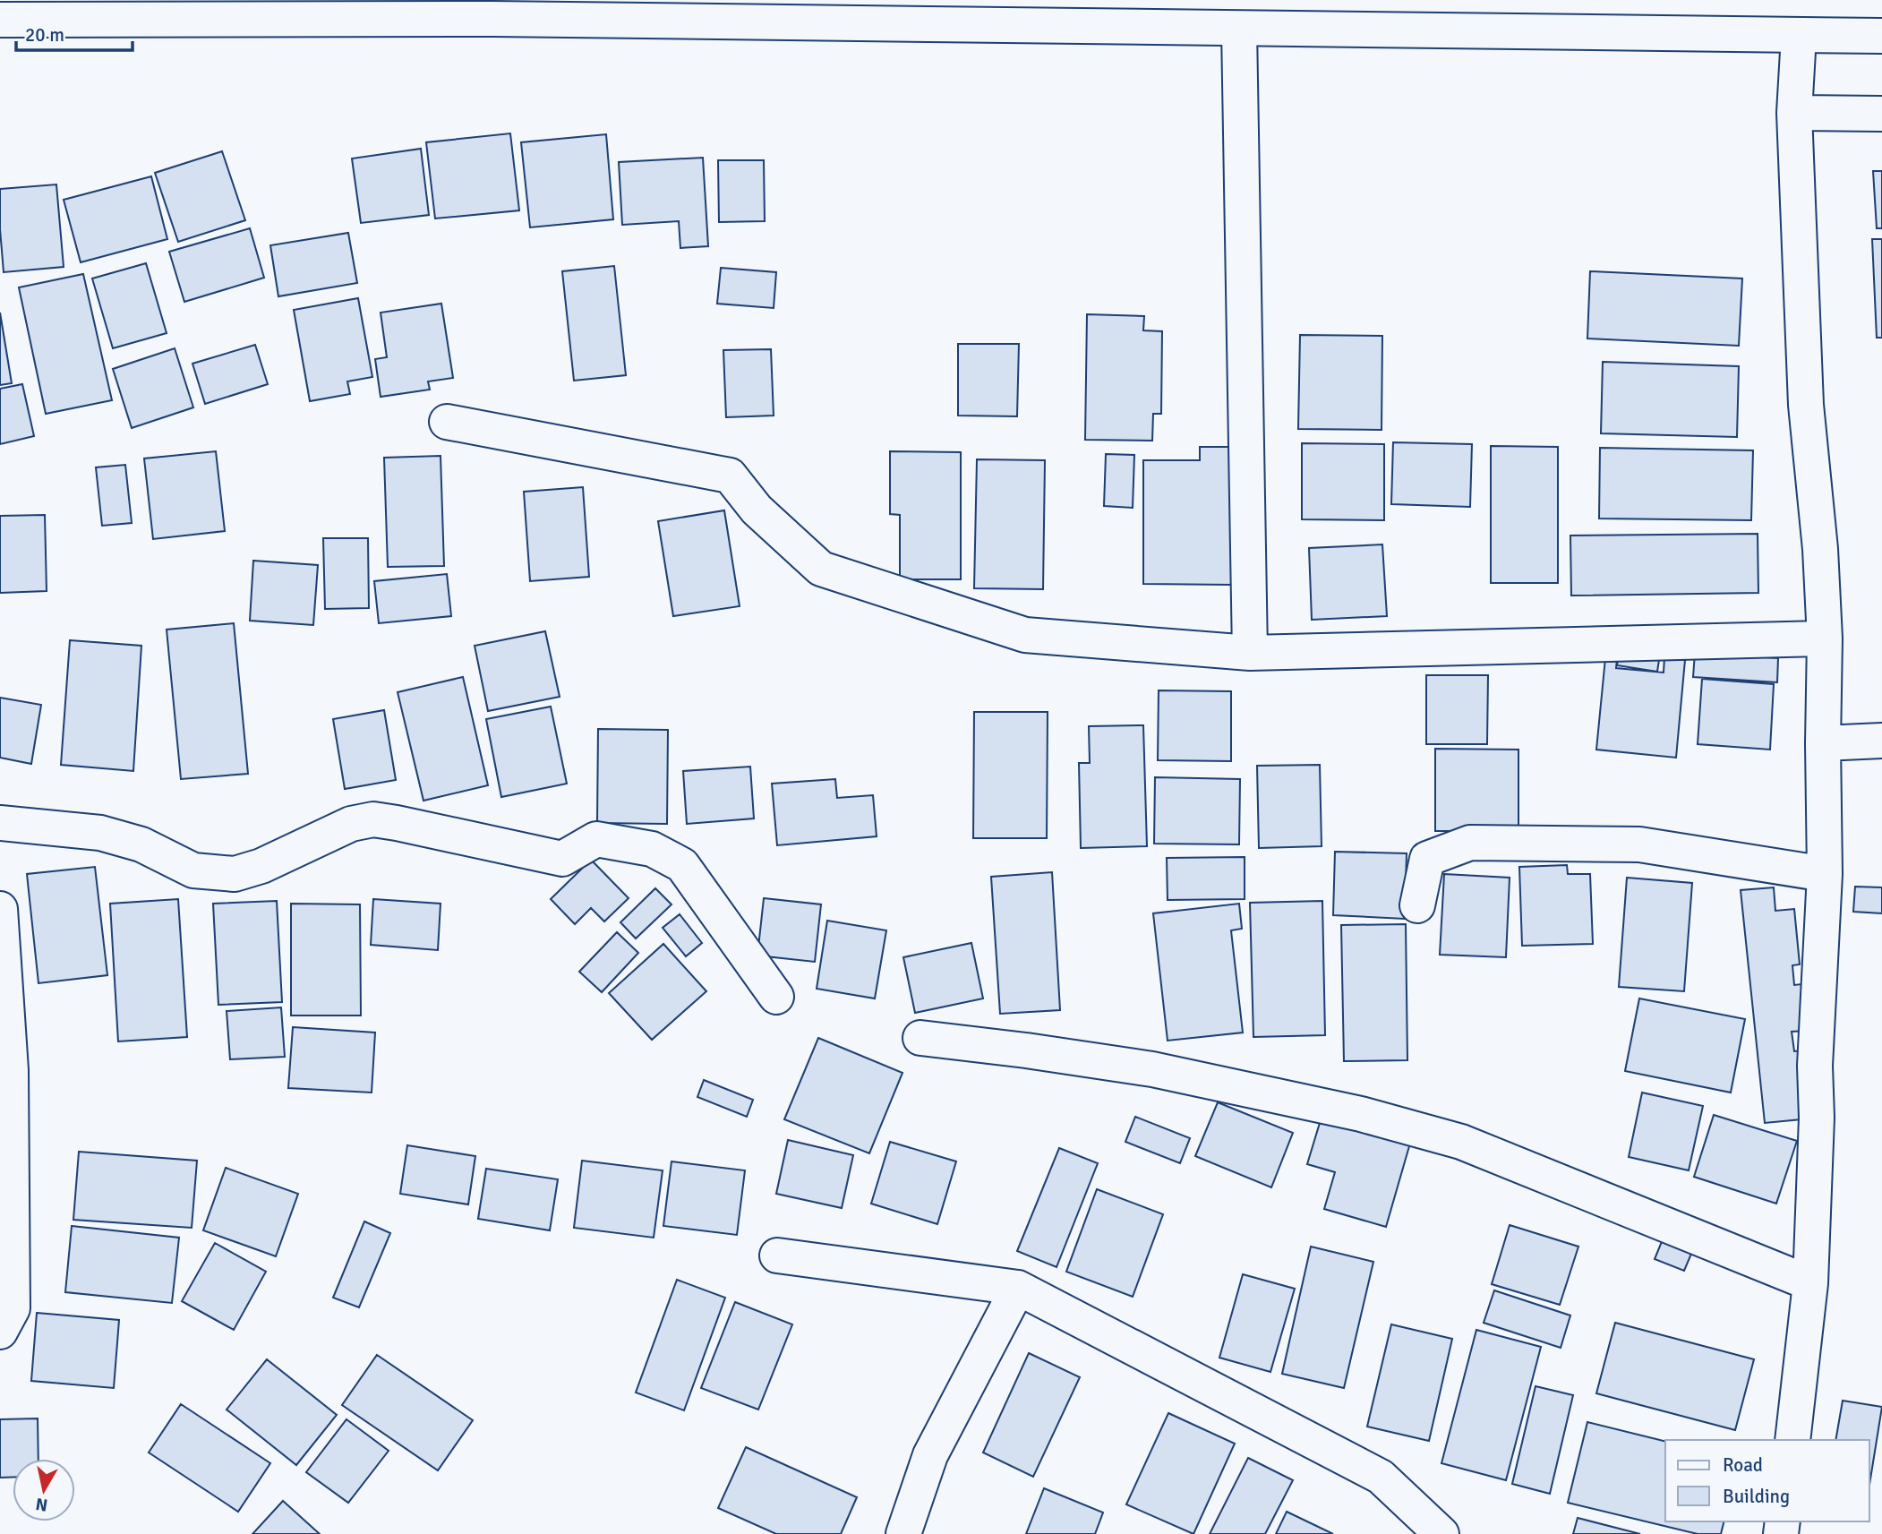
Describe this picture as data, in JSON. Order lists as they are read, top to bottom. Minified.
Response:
{"legend":["Road","Building"],"scale_bar":"20 m","north":"bottom"}
